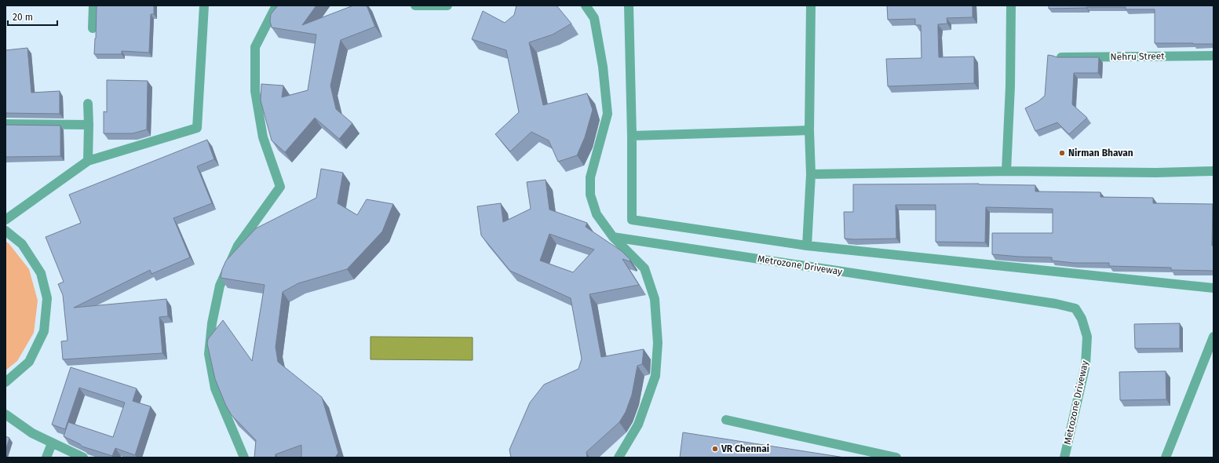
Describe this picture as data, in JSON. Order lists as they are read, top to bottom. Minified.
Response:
{"streets":{"street":["Nehru Street","Metrozone Driveway"]},"places":["Nirman Bhavan","VR Chennai"],"scale_bar":"20 m"}
